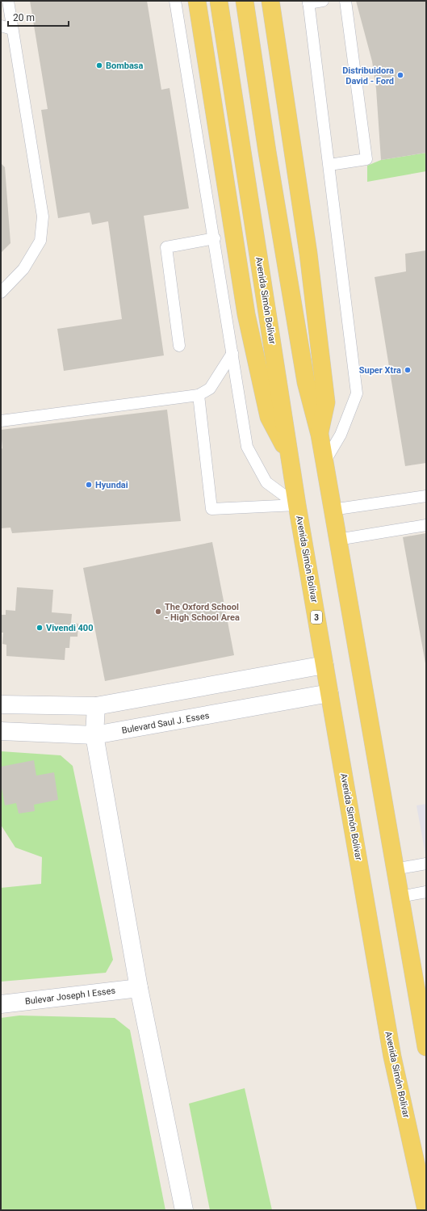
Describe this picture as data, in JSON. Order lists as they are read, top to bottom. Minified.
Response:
{"streets":{"main road":["Avenida Simón Bolívar","3"],"street":["Bulevard Saul J. Esses","Bulevar Joseph I Esses"]},"crossings":[["Avenida Simón Bolívar","Bulevard Saul J. Esses"]],"places":["Bombasa","Distribuidora David - Ford","Super Xtra","Hyundai","The Oxford School - High School Area","Vivendi 400"],"scale_bar":"20 m"}
